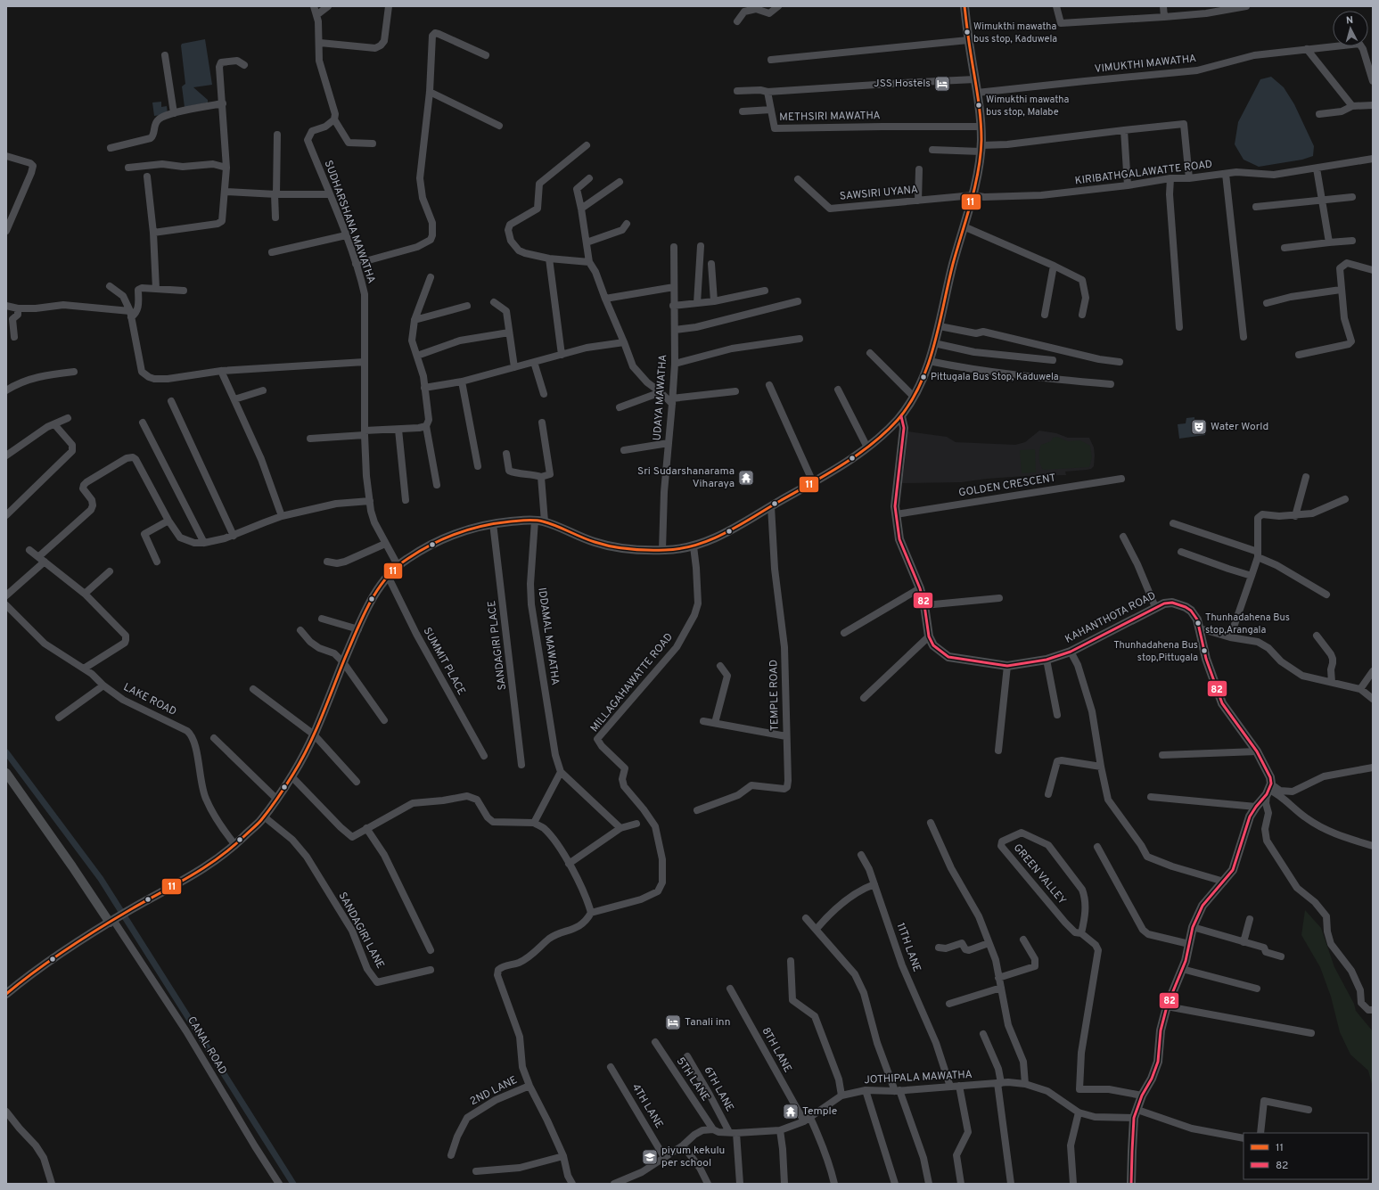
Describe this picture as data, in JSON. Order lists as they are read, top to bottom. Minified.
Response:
{"streets":{"main road":["KAHANTHOTA ROAD"],"street":["VIMUKTHI MAWATHA","METHSIRI MAWATHA","KIRIBATHGALAWATTE ROAD","SAWSIRI UYANA","SUDHARSHANA MAWATHA","UDAYA MAWATHA","GOLDEN CRESCENT","IDDAMAL MAWATHA","SANDAGIRI PLACE","SUMMIT PLACE","MILLAGAHAWATTE ROAD","TEMPLE ROAD","LAKE ROAD","GREEN VALLEY","SANDAGIRI LANE","11TH LANE","CANAL ROAD","8TH LANE","JOTHIPALA MAWATHA","5TH LANE","6TH LANE","2ND LANE","4TH LANE"]},"crossings":[["KIRIBATHGALAWATTE ROAD","SAWSIRI UYANA"],["GOLDEN CRESCENT","KAHANTHOTA ROAD"],["11TH LANE","JOTHIPALA MAWATHA"],["8TH LANE","JOTHIPALA MAWATHA"],["JOTHIPALA MAWATHA","5TH LANE"],["JOTHIPALA MAWATHA","6TH LANE"],["JOTHIPALA MAWATHA","4TH LANE"]],"places":{"other":["Wimukthi mawatha bus stop, Kaduwela","Wimukthi mawatha bus stop, Malabe","Pittugala Bus Stop, Kaduwela","Thunhadahena Bus stop,Arangala","Thunhadahena Bus stop,Pittugala"],"hotel":["JSS Hostels","Tanali inn"],"theatre":["Water World"],"temple":["Sri Sudarshanarama Viharaya","Temple"],"school or university":["piyum kekulu per school"]},"lines":["transit line 11","transit line 82"],"legend":["11","82"],"north":"top"}
